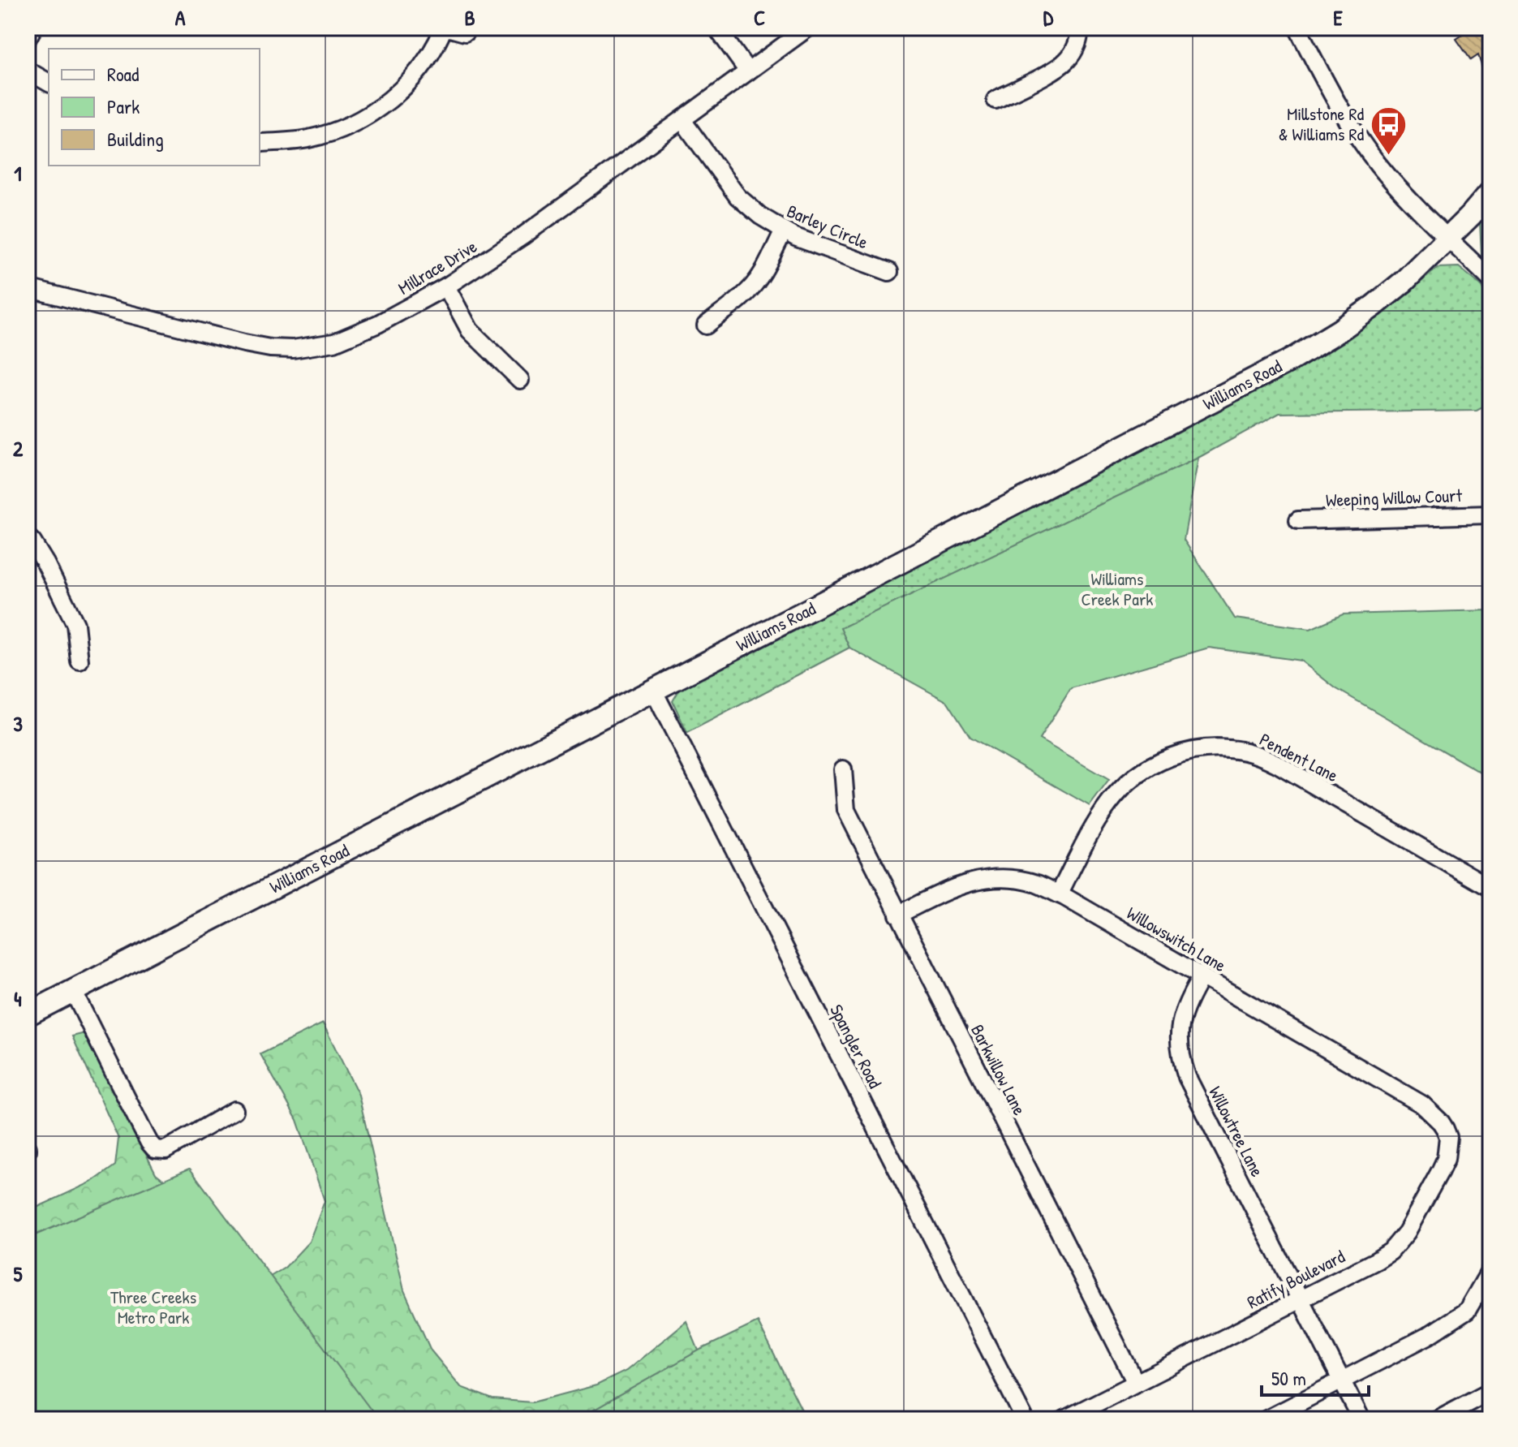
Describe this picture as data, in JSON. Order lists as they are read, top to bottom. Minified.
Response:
{"streets":{"main road":["Williams Road"],"street":["Barley Circle","Millrace Drive","Weeping Willow Court","Pendent Lane","Willowswitch Lane","Spangler Road","Barkwillow Lane","Willowtree Lane","Ratify Boulevard"]},"crossings":[["Barley Circle","Millrace Drive"],["Williams Road","Spangler Road"],["Pendent Lane","Willowswitch Lane"],["Willowswitch Lane","Barkwillow Lane"],["Willowswitch Lane","Willowtree Lane"],["Willowswitch Lane","Ratify Boulevard"],["Barkwillow Lane","Ratify Boulevard"],["Willowtree Lane","Ratify Boulevard"]],"parks":["Williams Creek Park","Three Creeks Metro Park"],"places":{"bus stop":["Millstone Rd & Williams Rd"]},"legend":["Road","Park","Building"],"scale_bar":"50 m","grid":{"columns":["A","B","C","D","E"],"rows":["1","2","3","4","5"]}}
